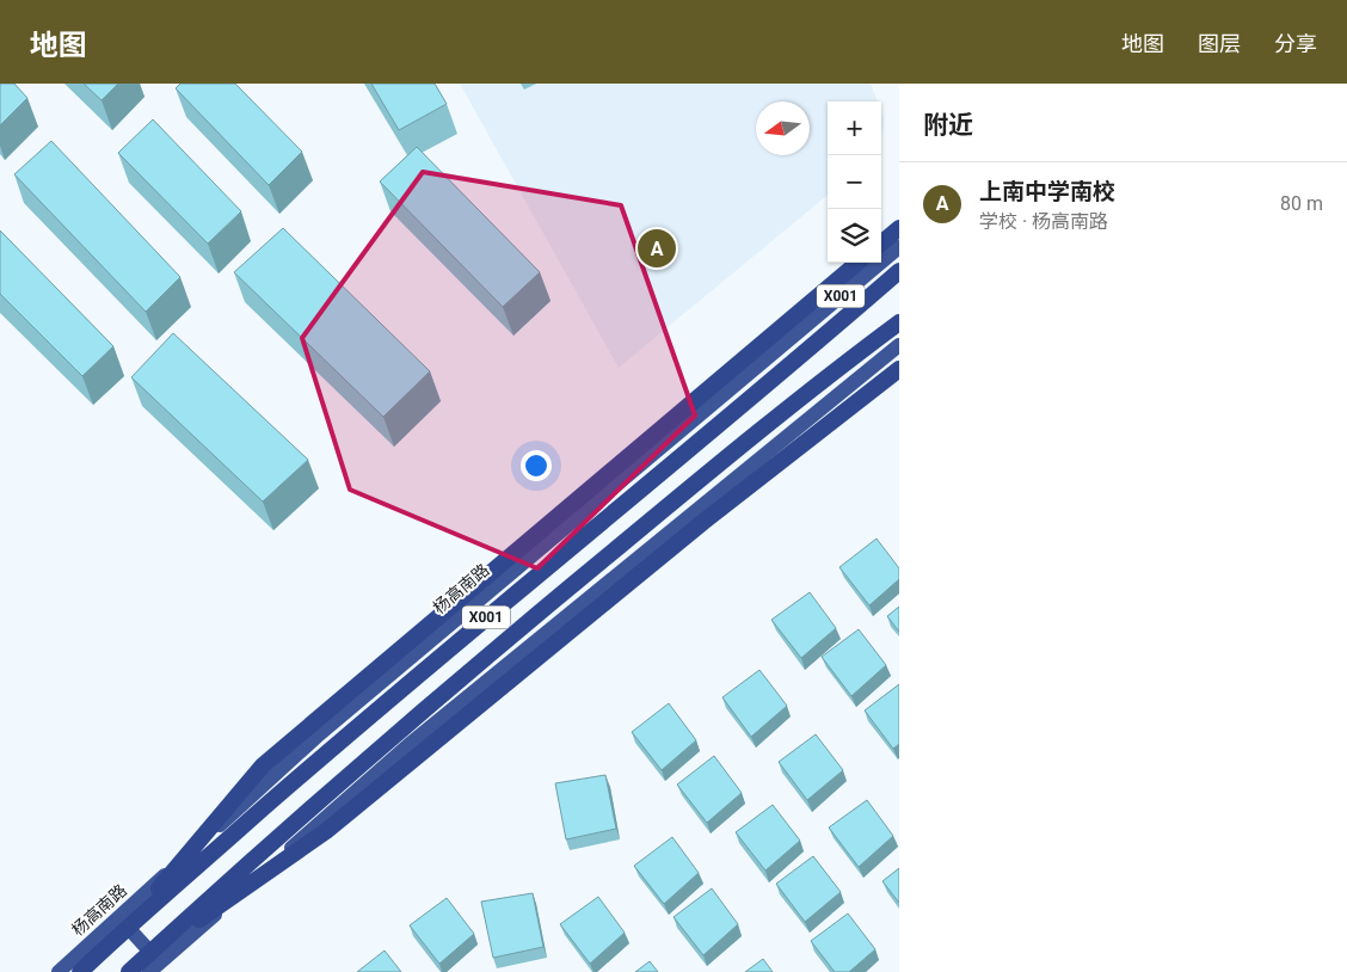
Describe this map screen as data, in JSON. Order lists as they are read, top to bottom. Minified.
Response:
{"streets":{"highway":["X001","杨高南路"]},"north":"left","page":{"header":"地图","nav":["地图","图层","分享"],"heading":"附近","map_buttons":["+","−"],"list":[{"mark":"A","name":"上南中学南校","note":"学校 · 杨高南路","value":"80 m"}],"pins":"A"}}
